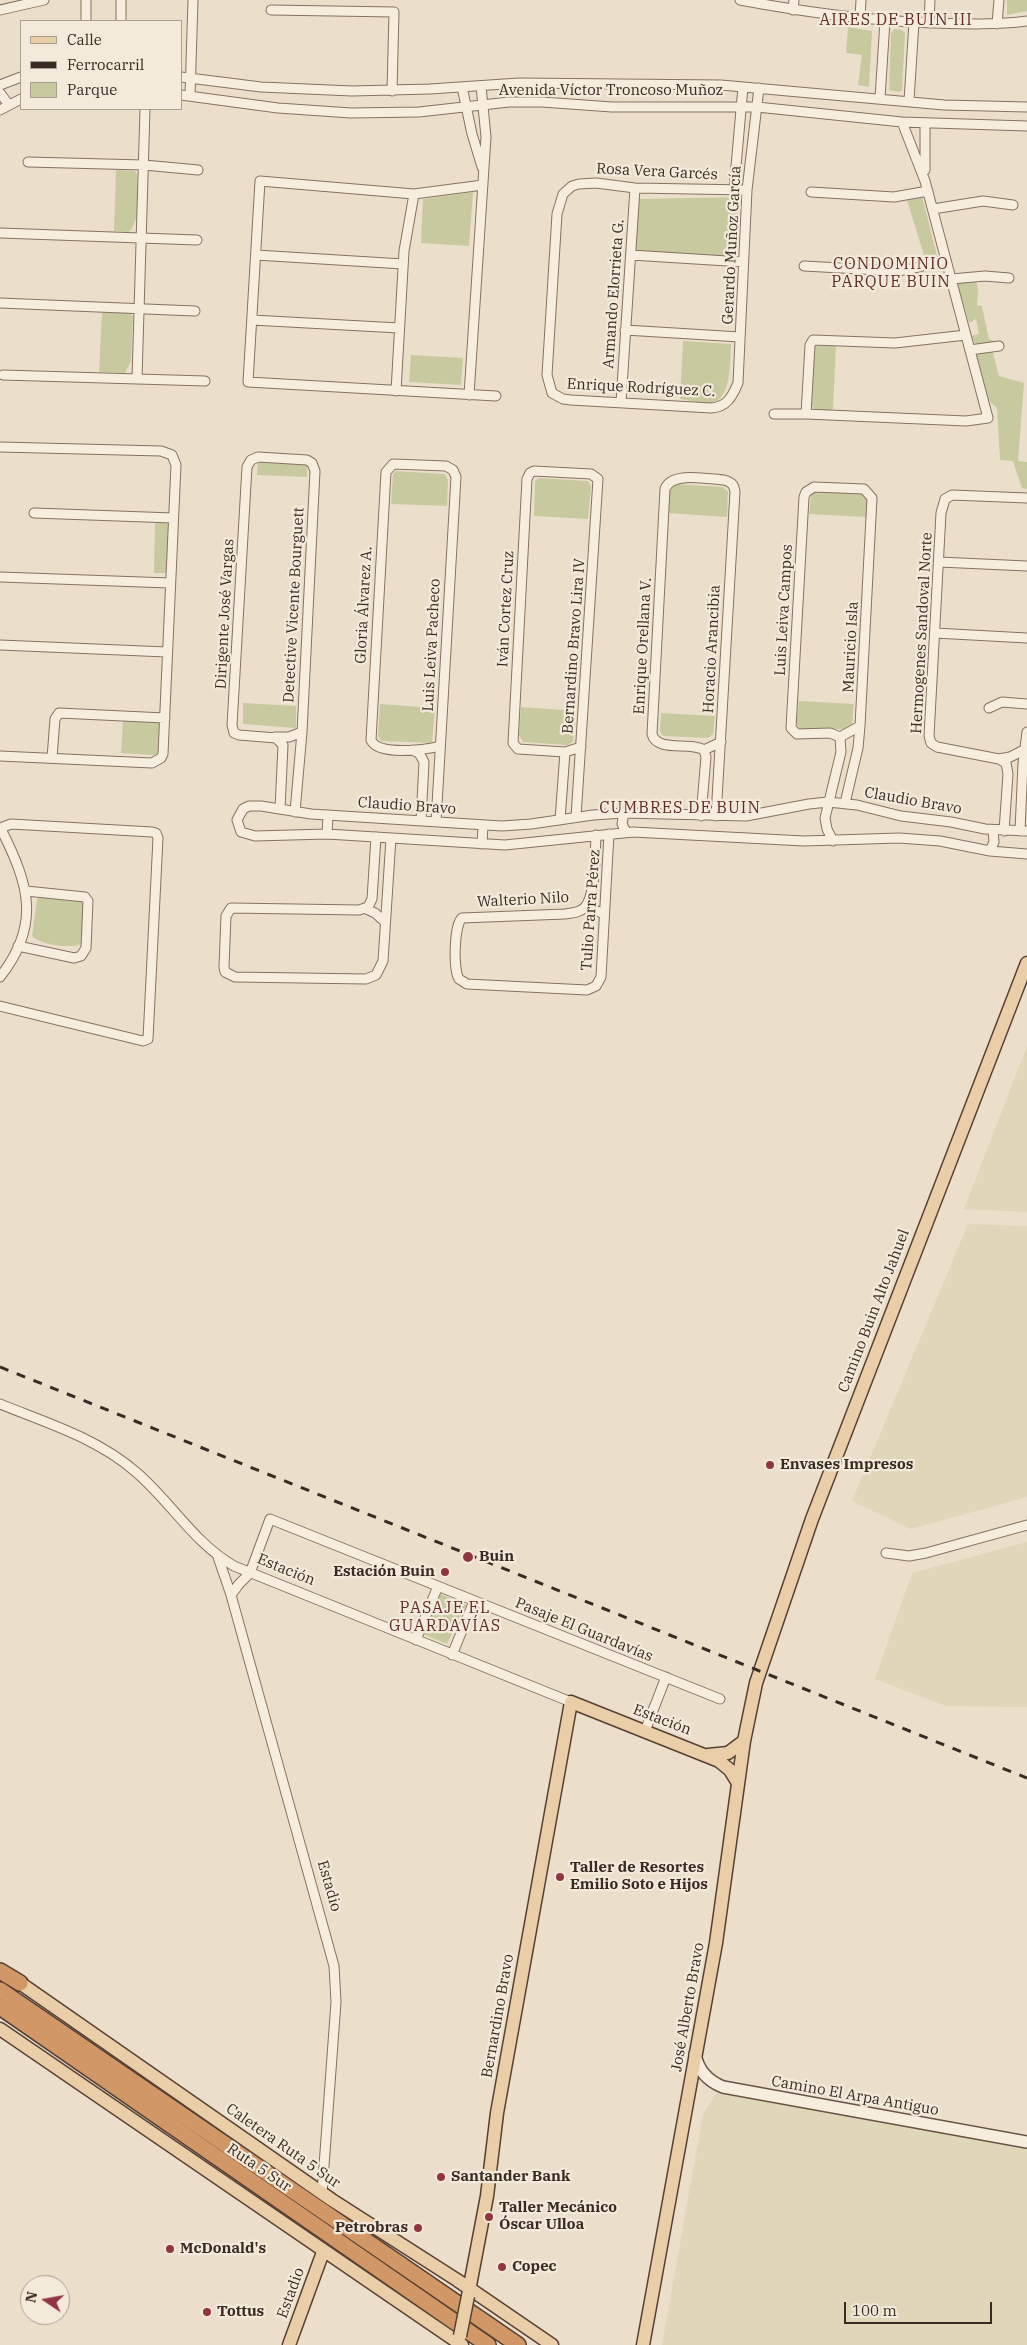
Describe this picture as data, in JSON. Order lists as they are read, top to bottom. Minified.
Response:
{"streets":{"highway":["Ruta 5 Sur"],"main road":["Camino Buin Alto Jahuel","Estación","Estadio","José Alberto Bravo","Bernardino Bravo","Camino El Arpa Antiguo","Caletera Ruta 5 Sur"],"street":["Avenida Víctor Troncoso Muñoz","Rosa Vera Garcés","Gerardo Muñoz García","Armando Elorrieta G.","Enrique Rodríguez C.","Detective Vicente Bourguett","Gloria Álvarez A.","Iván Cortez Cruz","Luis Leiva Campos","Dirigente José Vargas","Hermogenes Sandoval Norte","Luis Leiva Pacheco","Bernardino Bravo Lira IV","Enrique Orellana V.","Mauricio Isla","Horacio Arancibia","Claudio Bravo","Walterio Nilo","Tulio Parra Pérez","Pasaje El Guardavías"]},"crossings":[["Avenida Víctor Troncoso Muñoz","Gerardo Muñoz García"],["Rosa Vera Garcés","Gerardo Muñoz García"],["Rosa Vera Garcés","Armando Elorrieta G."],["Rosa Vera Garcés","Enrique Rodríguez C."],["Gerardo Muñoz García","Enrique Rodríguez C."],["Armando Elorrieta G.","Enrique Rodríguez C."],["Detective Vicente Bourguett","Dirigente José Vargas"],["Detective Vicente Bourguett","Claudio Bravo"],["Gloria Álvarez A.","Luis Leiva Pacheco"],["Iván Cortez Cruz","Bernardino Bravo Lira IV"],["Luis Leiva Campos","Mauricio Isla"],["Dirigente José Vargas","Claudio Bravo"],["Luis Leiva Pacheco","Claudio Bravo"],["Bernardino Bravo Lira IV","Claudio Bravo"],["Enrique Orellana V.","Horacio Arancibia"],["Mauricio Isla","Claudio Bravo"],["Horacio Arancibia","Claudio Bravo"],["Claudio Bravo","Walterio Nilo"],["Claudio Bravo","Tulio Parra Pérez"],["Walterio Nilo","Tulio Parra Pérez"],["Camino Buin Alto Jahuel","José Alberto Bravo"],["Estación","Pasaje El Guardavías"],["Estación","Estadio"],["Estación","José Alberto Bravo"],["Estación","Bernardino Bravo"],["Estadio","Caletera Ruta 5 Sur"],["José Alberto Bravo","Camino El Arpa Antiguo"],["Bernardino Bravo","Caletera Ruta 5 Sur"]],"districts":["AIRES DE BUIN III","CONDOMINIO PARQUE BUIN","CUMBRES DE BUIN","PASAJE EL GUARDAVÍAS"],"places":["Envases Impresos","Buin","Estación Buin","Taller de Resortes Emilio Soto e Hijos","Santander Bank","Taller Mecánico Óscar Ulloa","Petrobras","McDonald's","Copec","Tottus"],"legend":["Calle","Ferrocarril","Parque"],"scale_bar":"100 m","north":"left"}
